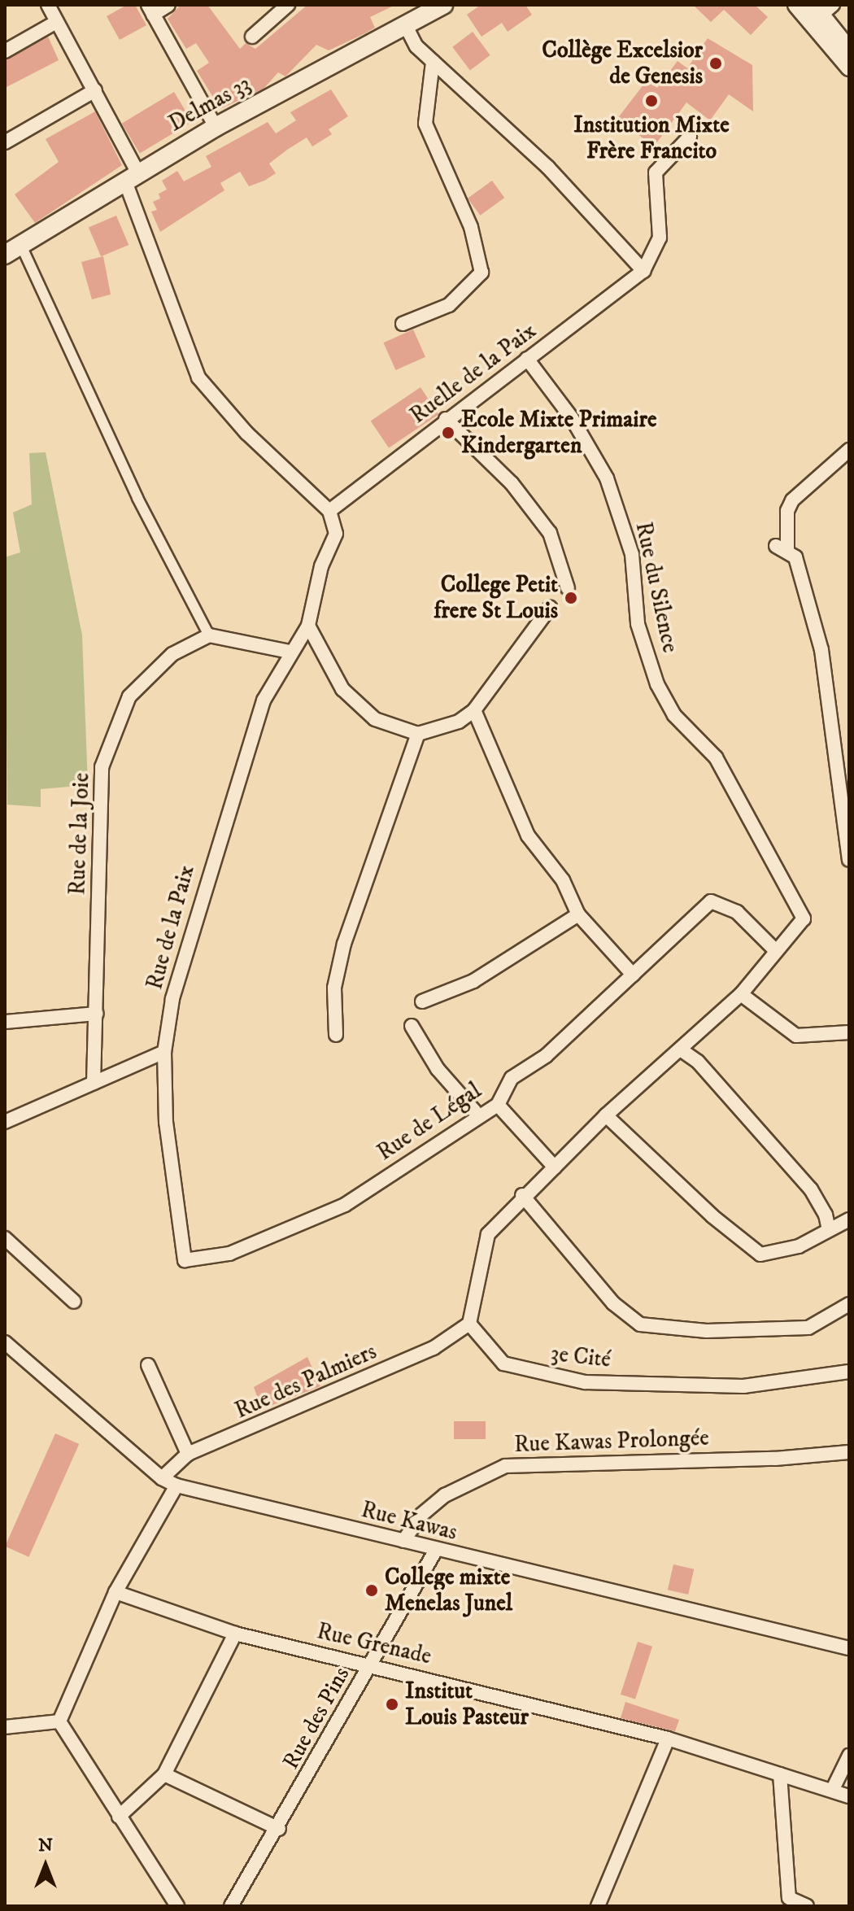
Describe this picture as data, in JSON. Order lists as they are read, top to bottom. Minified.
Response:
{"streets":{"main road":["Delmas 33"],"street":["Ruelle de la Paix","Rue du Silence","Rue de la Joie","Rue de la Paix","Rue de Légal","3e Cité","Rue des Palmiers","Rue Kawas Prolongée","Rue Kawas","Rue Grenade","Rue des Pins"]},"crossings":[["Ruelle de la Paix","Rue du Silence"],["Rue du Silence","Rue de Légal"],["Rue de la Paix","Rue de Légal"],["3e Cité","Rue des Palmiers"],["Rue des Palmiers","Rue Kawas"],["Rue Kawas Prolongée","Rue Kawas"],["Rue Kawas","Rue des Pins"],["Rue Grenade","Rue des Pins"]],"places":["Collège Excelsior de Genesis","Institution Mixte Frère Francito","Ecole Mixte Primaire Kindergarten","College Petit frere St Louis","College mixte Menelas Junel","Institut Louis Pasteur"],"north":"top"}
